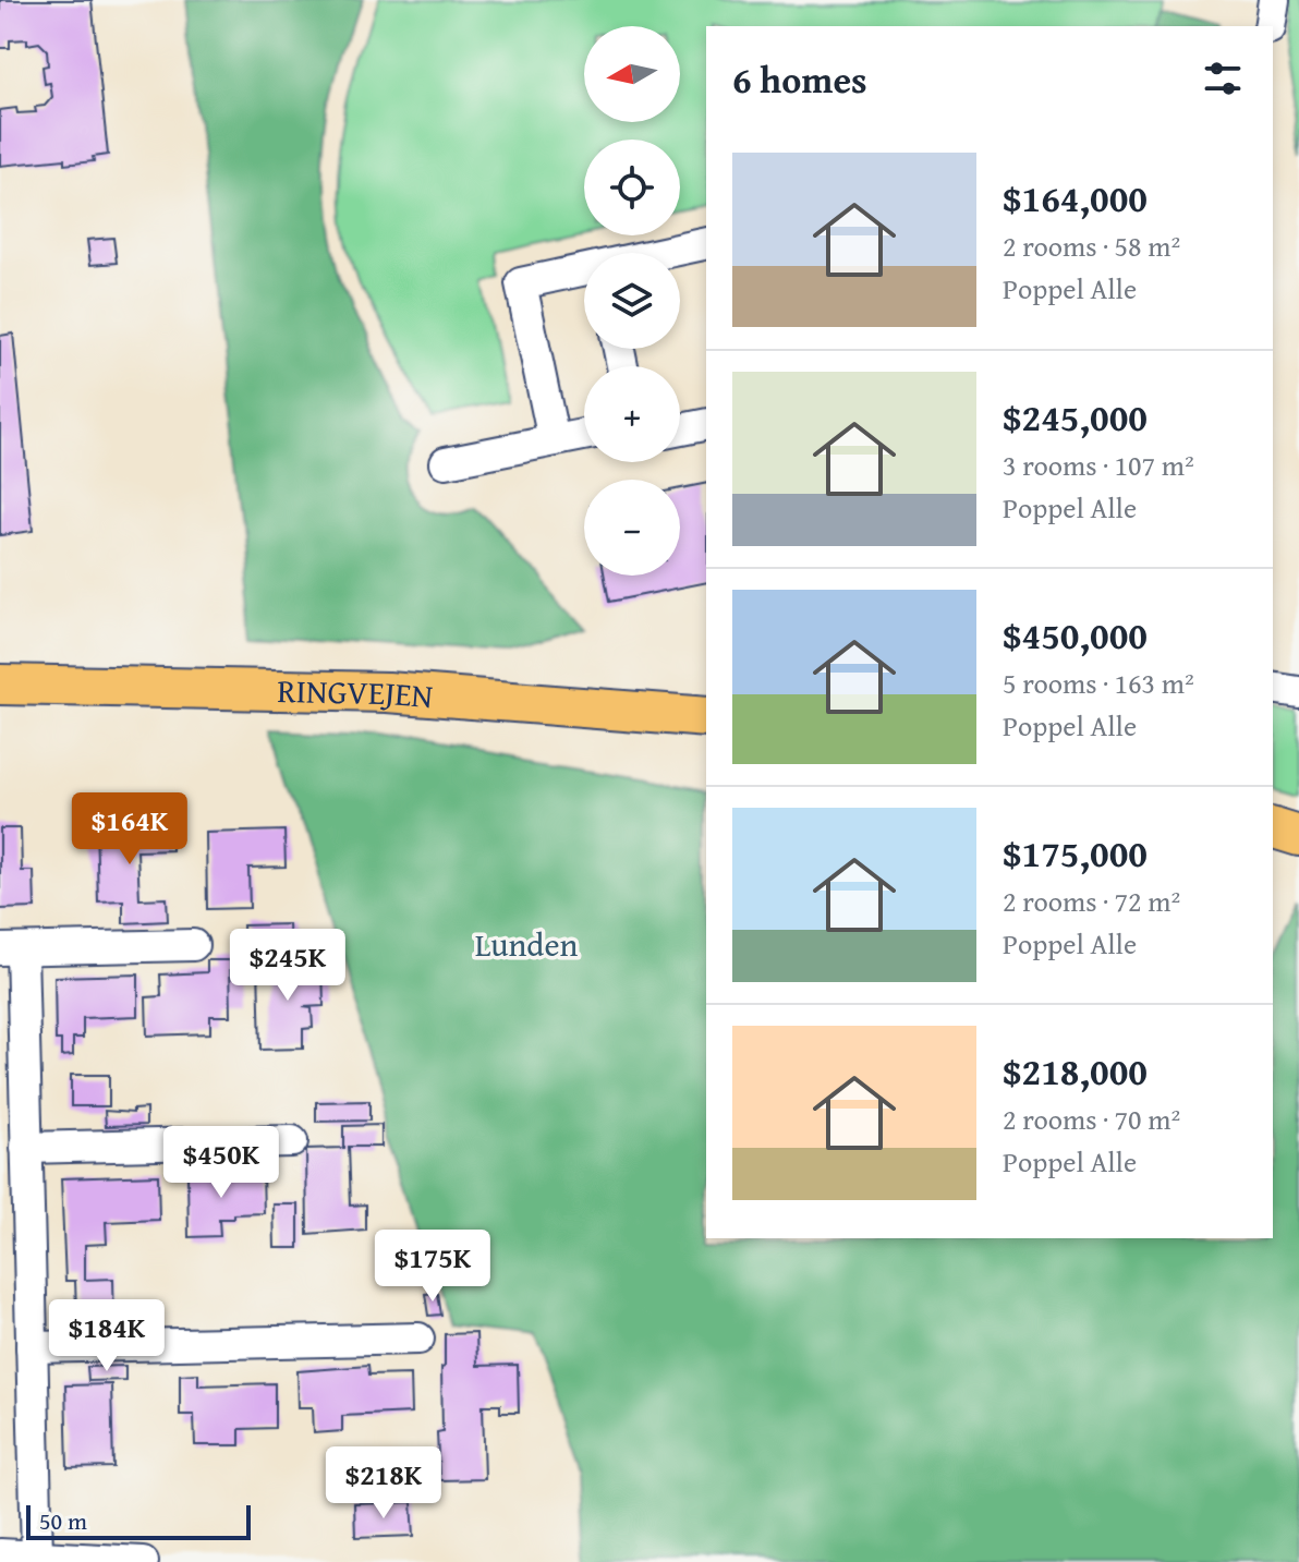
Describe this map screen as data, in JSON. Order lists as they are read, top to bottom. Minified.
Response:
{"streets":{"main road":["RINGVEJEN"]},"parks":["Lunden"],"scale_bar":"50 m","north":"left","page":{"map_buttons":["+","−"],"heading":"6 homes","list":[{"name":"$164,000","note":"2 rooms · 58 m² · Poppel Alle"},{"name":"$245,000","note":"3 rooms · 107 m² · Poppel Alle"},{"name":"$450,000","note":"5 rooms · 163 m² · Poppel Alle"},{"name":"$175,000","note":"2 rooms · 72 m² · Poppel Alle"},{"name":"$218,000","note":"2 rooms · 70 m² · Poppel Alle"}],"price":["$164K","$245K","$450K","$175K","$184K","$218K"],"scale":"50 m"}}
